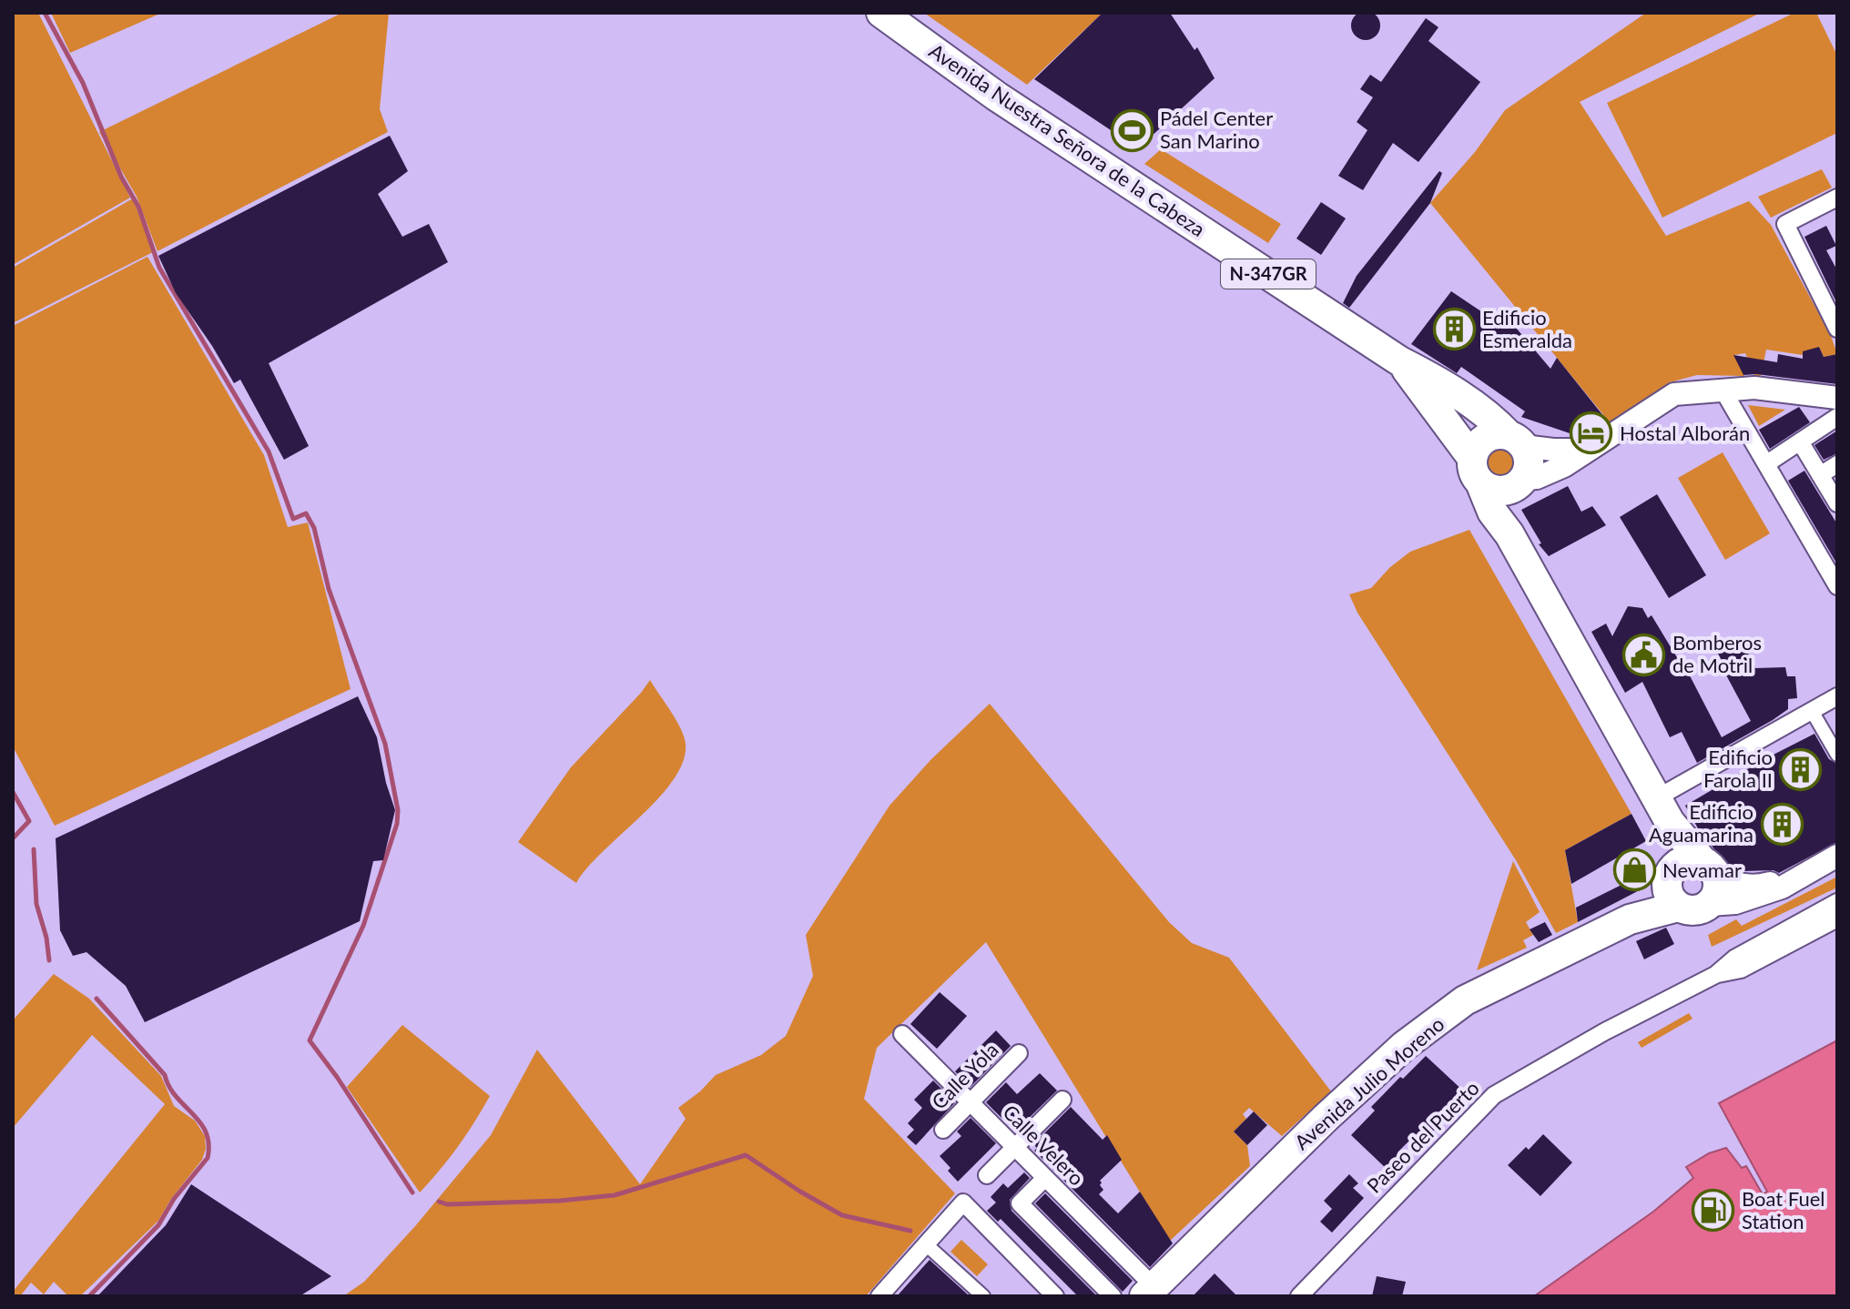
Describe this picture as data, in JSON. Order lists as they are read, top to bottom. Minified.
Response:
{"streets":{"highway":["Avenida Nuestra Señora de la Cabeza","N-347GR","Avenida Julio Moreno"],"street":["Calle Yola","Paseo del Puerto","Calle Velero"]},"crossings":[["Avenida Nuestra Señora de la Cabeza","Avenida Julio Moreno"],["Calle Yola","Calle Velero"],["Avenida Julio Moreno","Calle Velero"]],"places":{"sports":["Pádel Center San Marino"],"building":["Edificio Esmeralda","Edificio Farola II","Edificio Aguamarina"],"hotel":["Hostal Alborán"],"public building":["Bomberos de Motril"],"shop":["Nevamar"],"fuel station":["Boat Fuel Station"]}}
